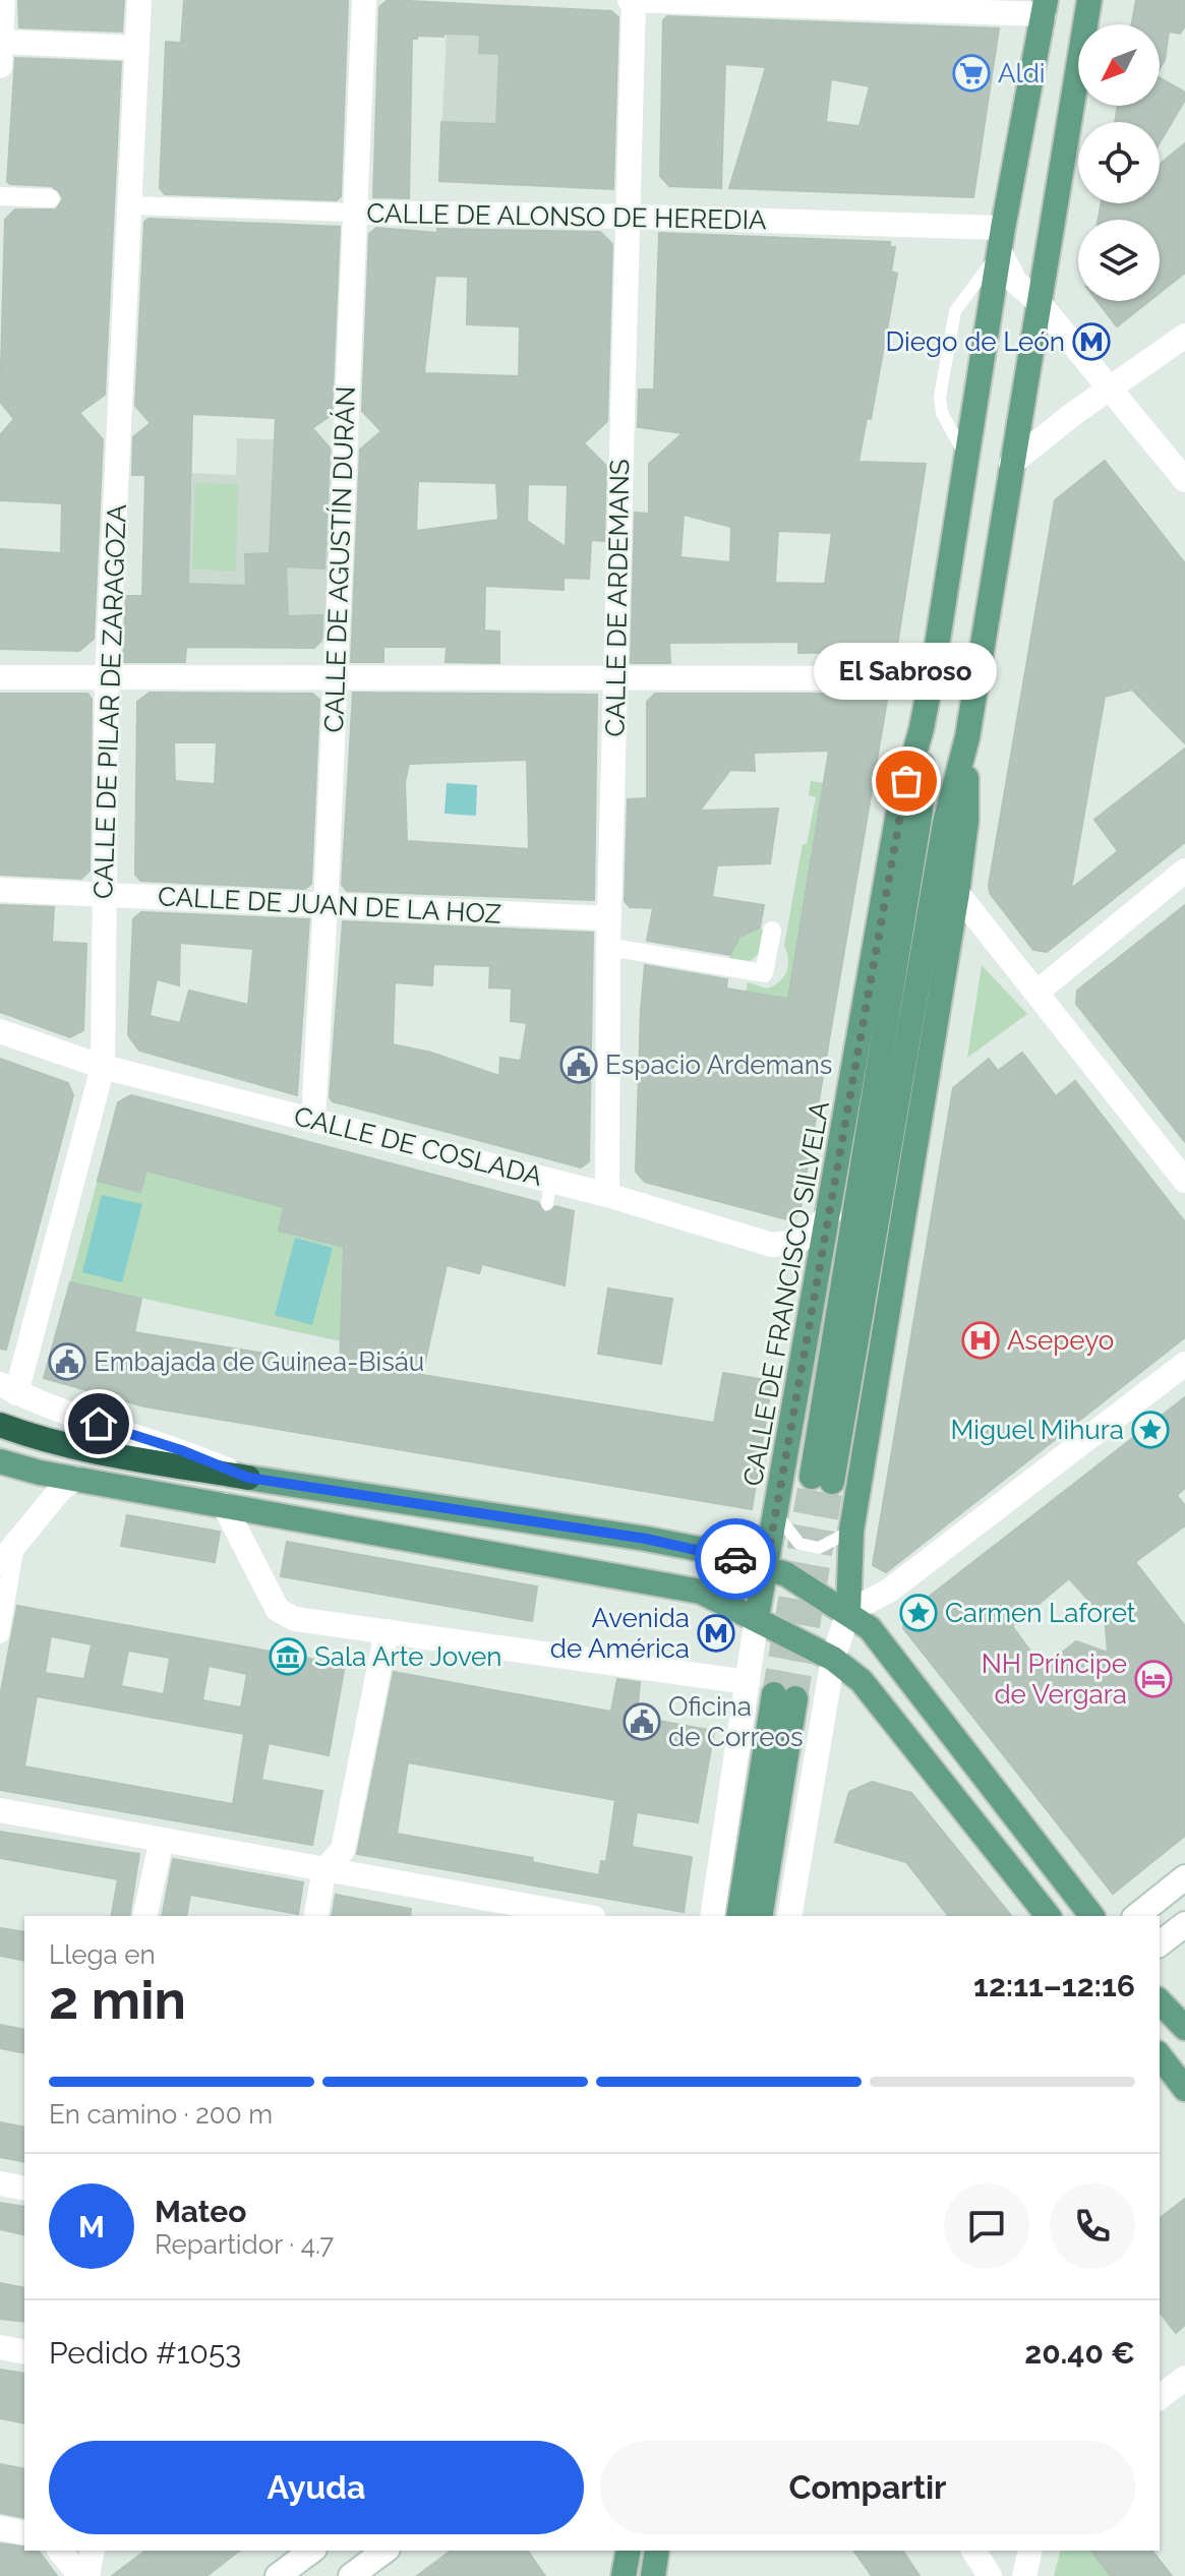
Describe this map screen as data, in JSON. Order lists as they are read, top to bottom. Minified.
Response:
{"streets":{"main road":["CALLE DE FRANCISCO SILVELA"],"street":["CALLE DE ALONSO DE HEREDIA","CALLE DE AGUSTÍN DURÁN","CALLE DE ARDEMANS","CALLE DE PILAR DE ZARAGOZA","CALLE DE JUAN DE LA HOZ","CALLE DE COSLADA"]},"crossings":[["CALLE DE ALONSO DE HEREDIA","CALLE DE AGUSTÍN DURÁN"],["CALLE DE ALONSO DE HEREDIA","CALLE DE ARDEMANS"],["CALLE DE ALONSO DE HEREDIA","CALLE DE PILAR DE ZARAGOZA"],["CALLE DE ALONSO DE HEREDIA","CALLE DE FRANCISCO SILVELA"],["CALLE DE AGUSTÍN DURÁN","CALLE DE JUAN DE LA HOZ"],["CALLE DE AGUSTÍN DURÁN","CALLE DE COSLADA"],["CALLE DE ARDEMANS","CALLE DE JUAN DE LA HOZ"],["CALLE DE ARDEMANS","CALLE DE COSLADA"],["CALLE DE PILAR DE ZARAGOZA","CALLE DE JUAN DE LA HOZ"],["CALLE DE PILAR DE ZARAGOZA","CALLE DE COSLADA"],["CALLE DE COSLADA","CALLE DE FRANCISCO SILVELA"]],"places":{"supermarket":["Aldi"],"metro station":["Diego de León","Avenida de América"],"other":["El Sabroso"],"public building":["Espacio Ardemans","Embajada de Guinea-Bisáu","Oficina de Correos"],"hospital":["Asepeyo"],"place":["Miguel Mihura","Carmen Laforet"],"museum":["Sala Arte Joven"],"hotel":["NH Príncipe de Vergara"]},"north":"bottom left","page":{"bubble":"El Sabroso","heading":["2 min","Llega en","12:11–12:16"],"panel":["Mateo","Repartidor · 4.7","Pedido #1053","20.40 €"],"bar":"En camino · 200 m","round":"M","buttons":["Ayuda","Compartir"]}}
